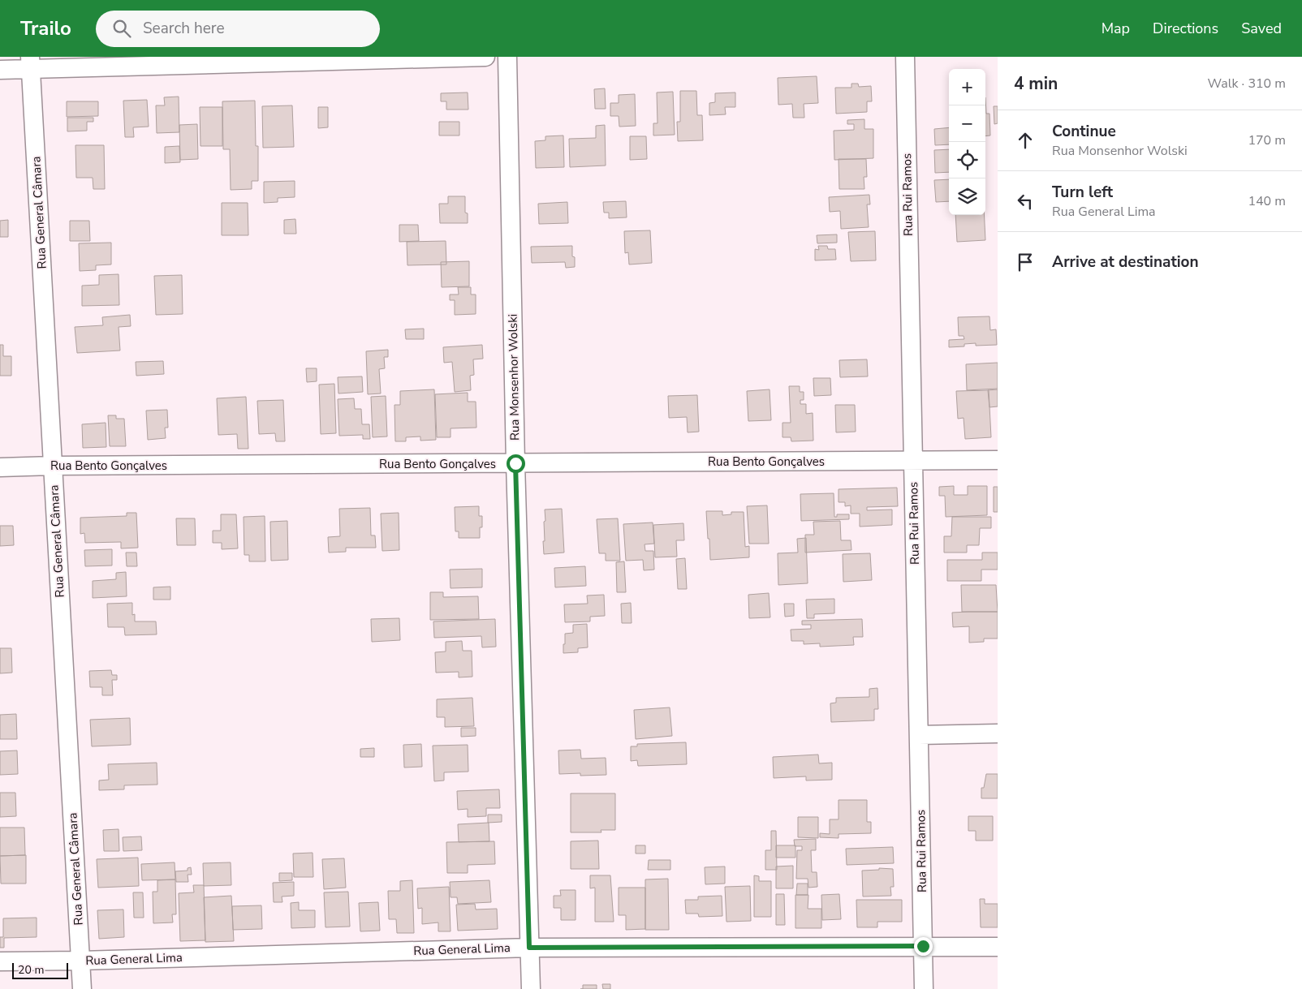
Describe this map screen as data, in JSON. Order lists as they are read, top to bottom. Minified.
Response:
{"streets":{"street":["Rua Rui Ramos","Rua General Câmara","Rua Monsenhor Wolski","Rua Bento Gonçalves","Rua General Lima"]},"crossings":[["Rua Rui Ramos","Rua Bento Gonçalves"],["Rua Rui Ramos","Rua General Lima"],["Rua General Câmara","Rua Bento Gonçalves"],["Rua General Câmara","Rua General Lima"],["Rua Monsenhor Wolski","Rua Bento Gonçalves"],["Rua Monsenhor Wolski","Rua General Lima"]],"scale_bar":"20 m","page":{"header":"Trailo","search":"Search here","nav":["Map","Directions","Saved"],"heading":["4 min","Walk · 310 m"],"map_buttons":["+","−"],"list":[["Continue","Rua Monsenhor Wolski","170 m"],["Turn left","Rua General Lima","140 m"],"Arrive at destination"],"scale":"20 m"}}
